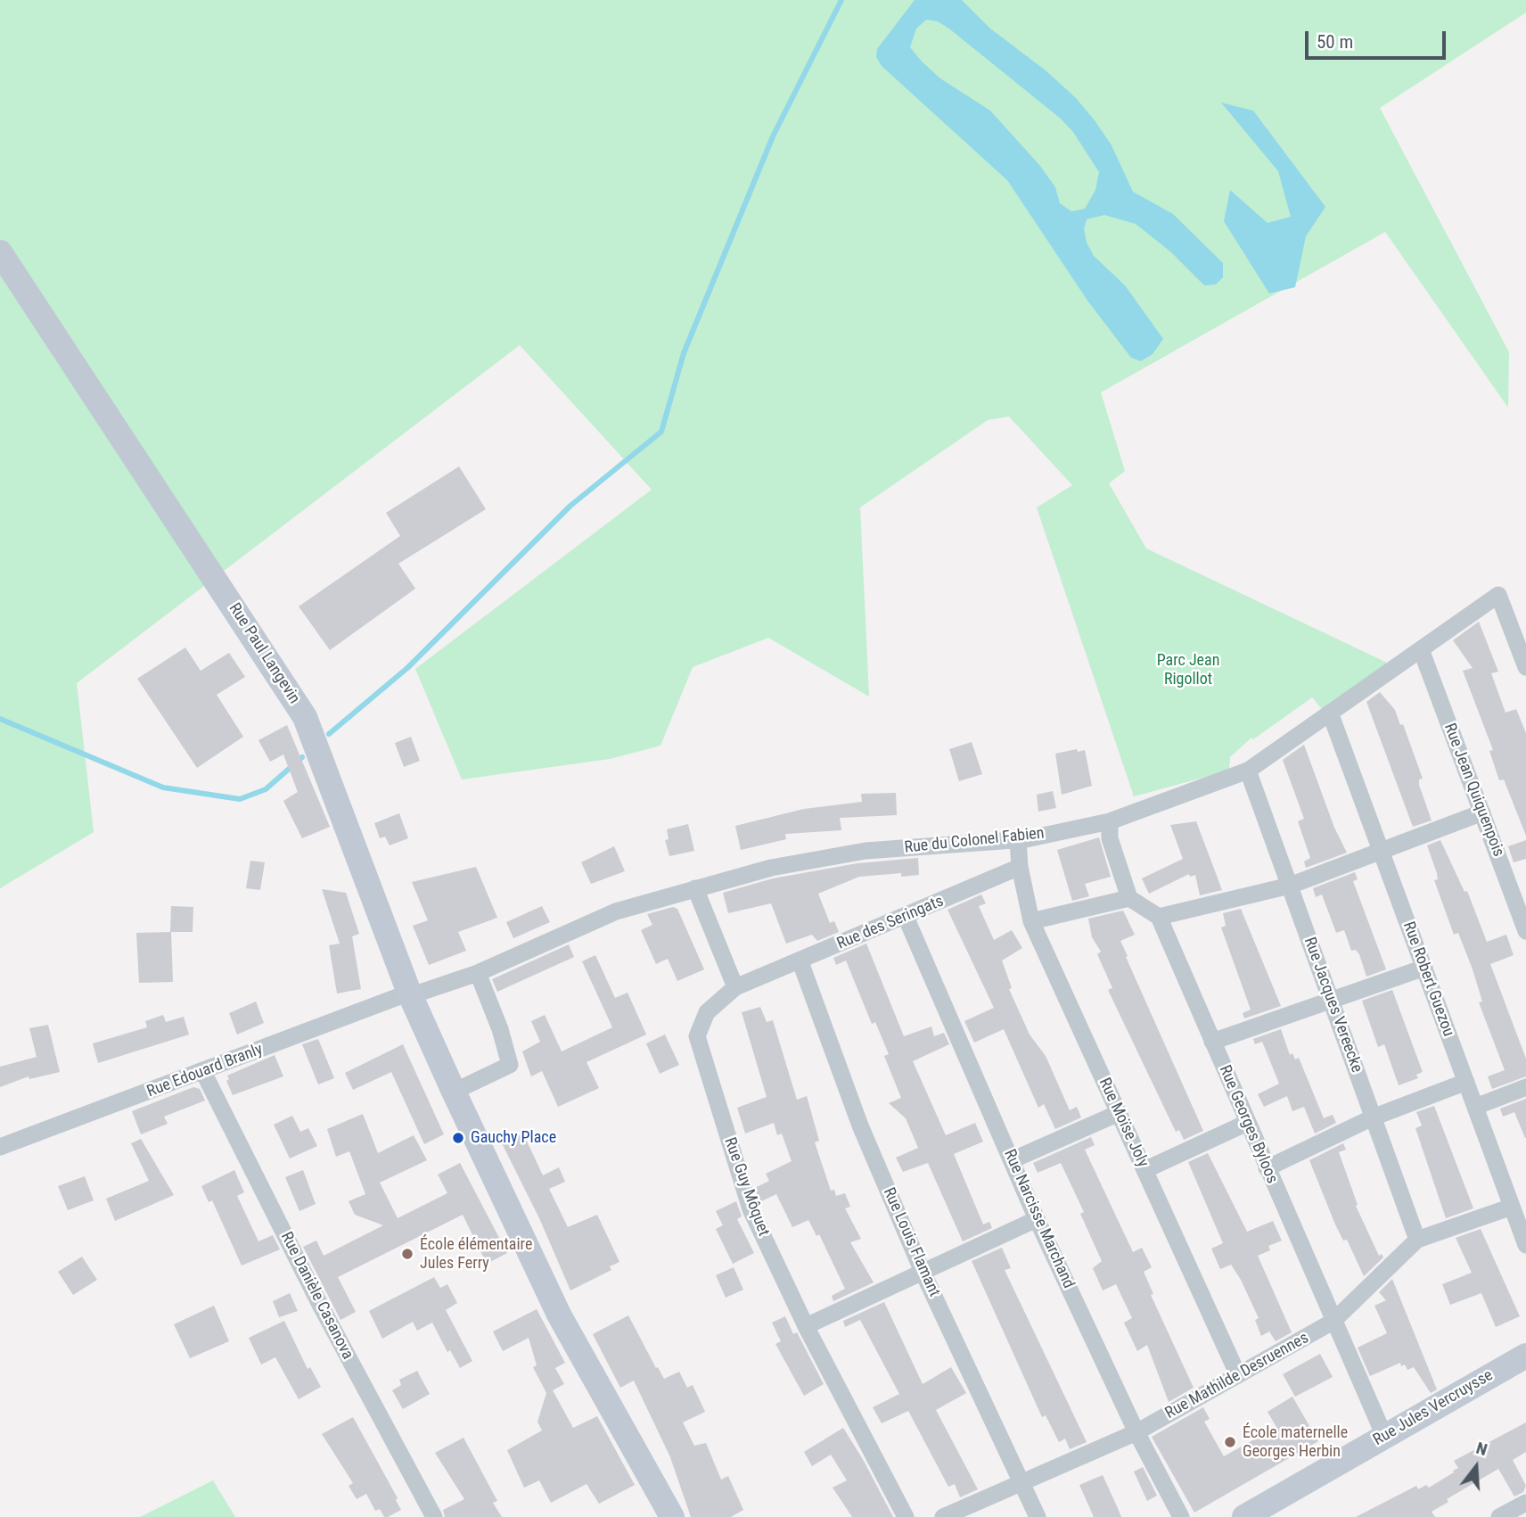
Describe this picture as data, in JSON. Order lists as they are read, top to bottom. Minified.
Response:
{"streets":{"main road":["Rue Paul Langevin","Rue Jules Vercruysse"],"street":["Rue Jean Quiquenpois","Rue du Colonel Fabien","Rue des Seringats","Rue Robert Guezou","Rue Jacques Vereecke","Rue Edouard Branly","Rue Moïse Joly","Rue Georges Byloos","Rue Guy Môquet","Rue Narcisse Marchand","Rue Louis Flamant","Rue Danièle Casanova","Rue Mathilde Desruennes"]},"crossings":[["Rue Paul Langevin","Rue du Colonel Fabien"],["Rue Paul Langevin","Rue Edouard Branly"],["Rue Jean Quiquenpois","Rue du Colonel Fabien"],["Rue du Colonel Fabien","Rue Robert Guezou"],["Rue du Colonel Fabien","Rue Jacques Vereecke"],["Rue du Colonel Fabien","Rue Edouard Branly"],["Rue des Seringats","Rue Moïse Joly"],["Rue des Seringats","Rue Guy Môquet"],["Rue des Seringats","Rue Narcisse Marchand"],["Rue des Seringats","Rue Louis Flamant"],["Rue Robert Guezou","Rue Mathilde Desruennes"],["Rue Jacques Vereecke","Rue Mathilde Desruennes"],["Rue Edouard Branly","Rue Danièle Casanova"],["Rue Moïse Joly","Rue Mathilde Desruennes"],["Rue Georges Byloos","Rue Mathilde Desruennes"],["Rue Georges Byloos","Rue Jules Vercruysse"],["Rue Narcisse Marchand","Rue Mathilde Desruennes"],["Rue Louis Flamant","Rue Mathilde Desruennes"]],"parks":["Parc Jean Rigollot"],"places":["Gauchy Place","École élémentaire Jules Ferry","École maternelle Georges Herbin"],"scale_bar":"50 m","north":"top"}
